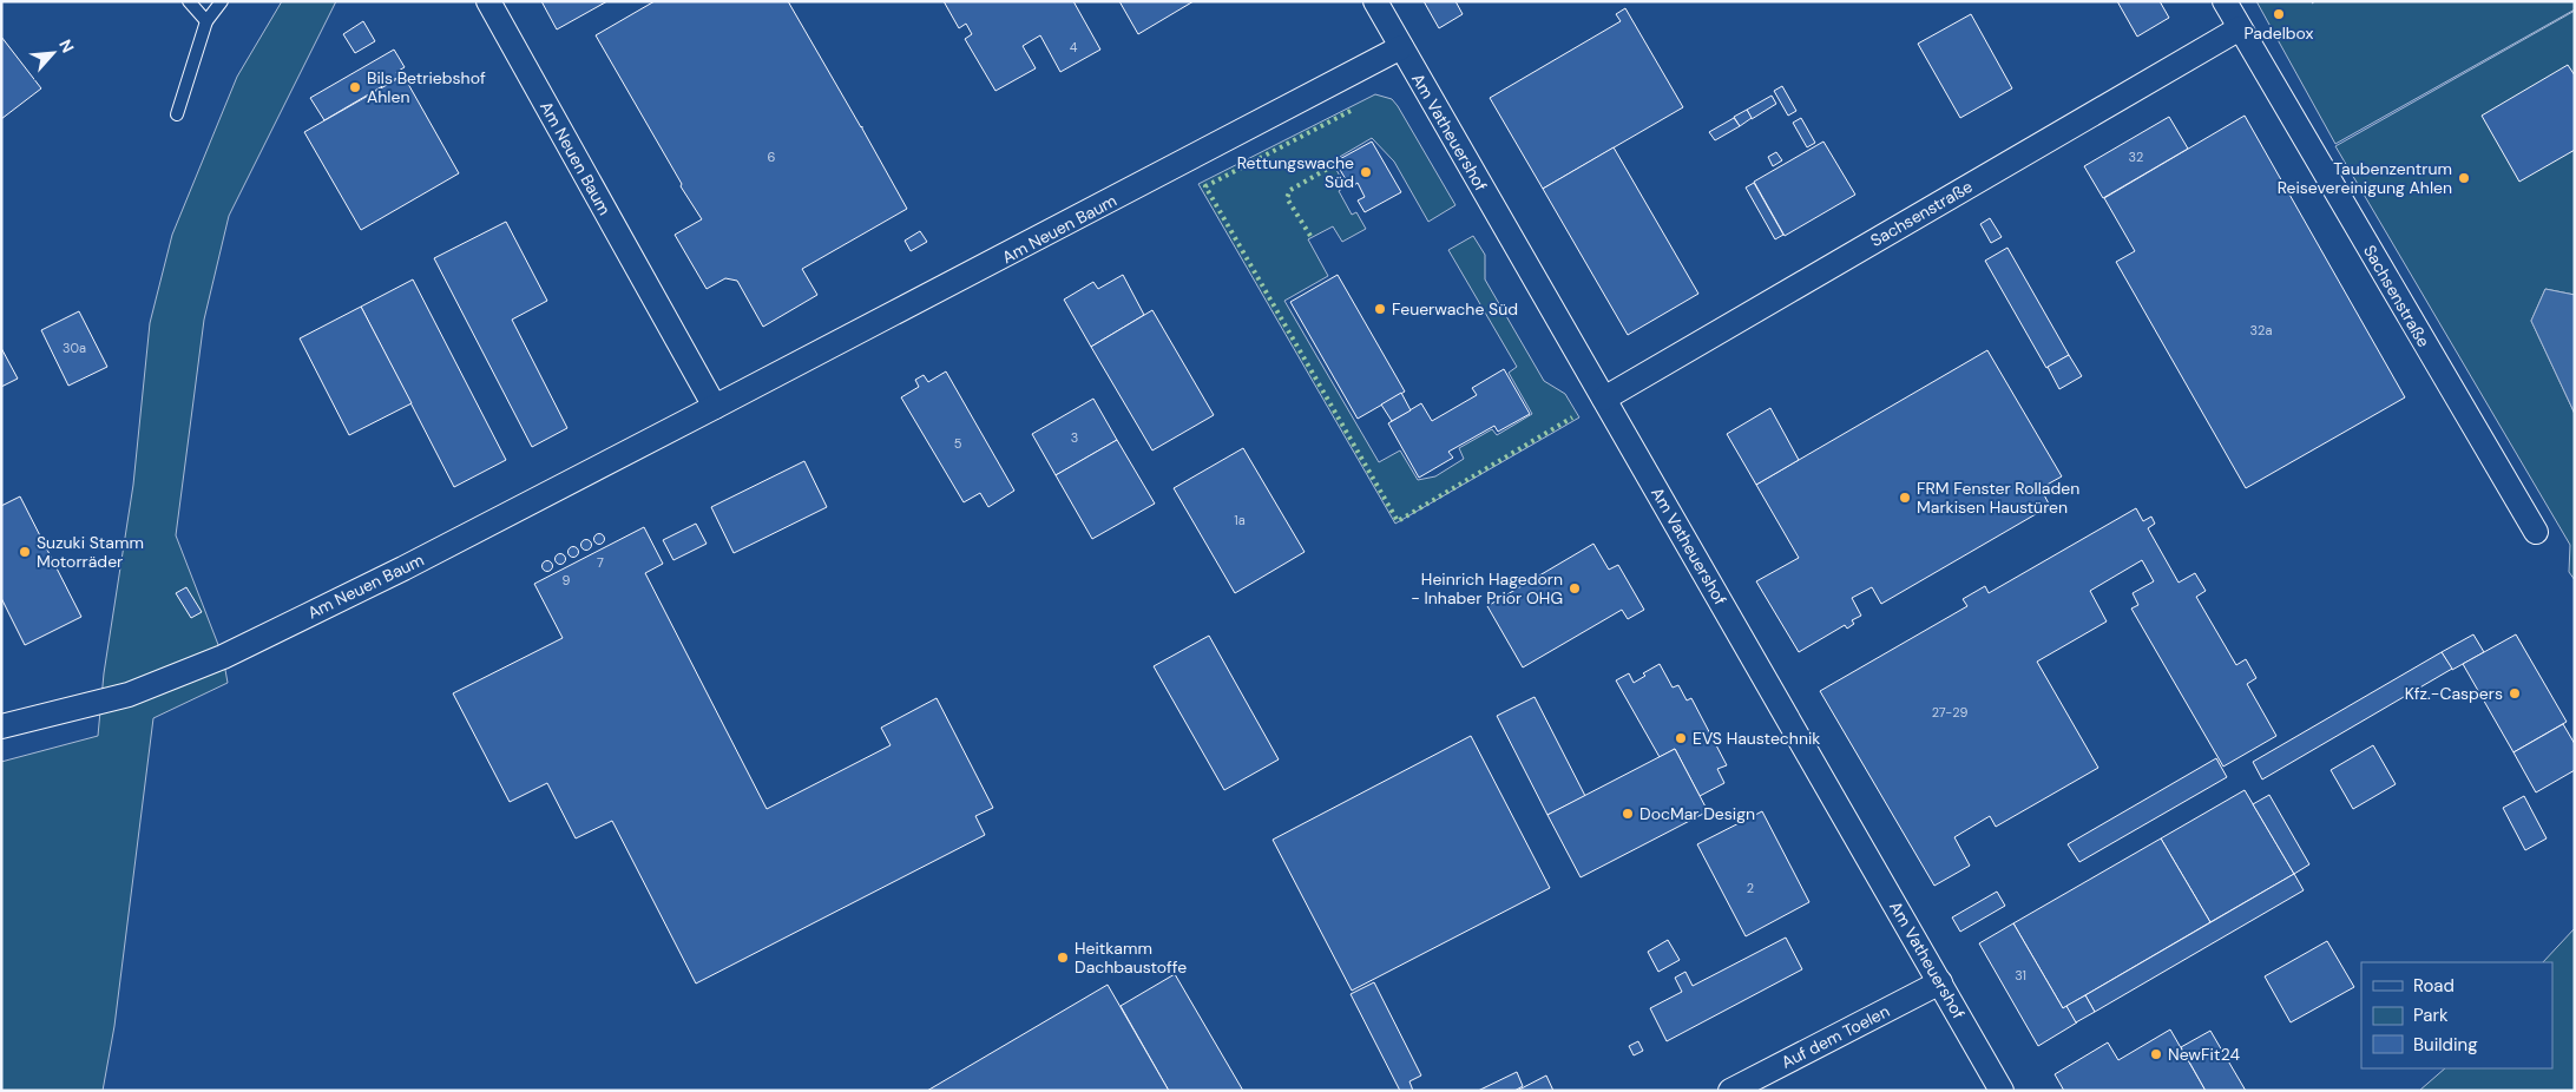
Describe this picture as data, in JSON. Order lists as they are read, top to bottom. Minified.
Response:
{"streets":{"street":["Am Vatheuershof","Am Neuen Baum","Sachsenstraße","Auf dem Toelen"]},"crossings":[["Am Vatheuershof","Am Neuen Baum"],["Am Vatheuershof","Sachsenstraße"],["Am Vatheuershof","Auf dem Toelen"]],"places":["Padelbox","Bils Betriebshof Ahlen","Rettungswache Süd","Taubenzentrum Reisevereinigung Ahlen","Feuerwache Süd","FRM Fenster Rolladen Markisen Haustüren","Suzuki Stamm Motorräder","Heinrich Hagedorn - Inhaber Prior OHG","Kfz.-Caspers","EVS Haustechnik","DocMar Design","Heitkamm Dachbaustoffe","NewFit24"],"house_numbers":["4","6","32","32a","30a","3","5","1a","7","9","27-29","2","31"],"legend":["Road","Park","Building"],"north":"top right"}
